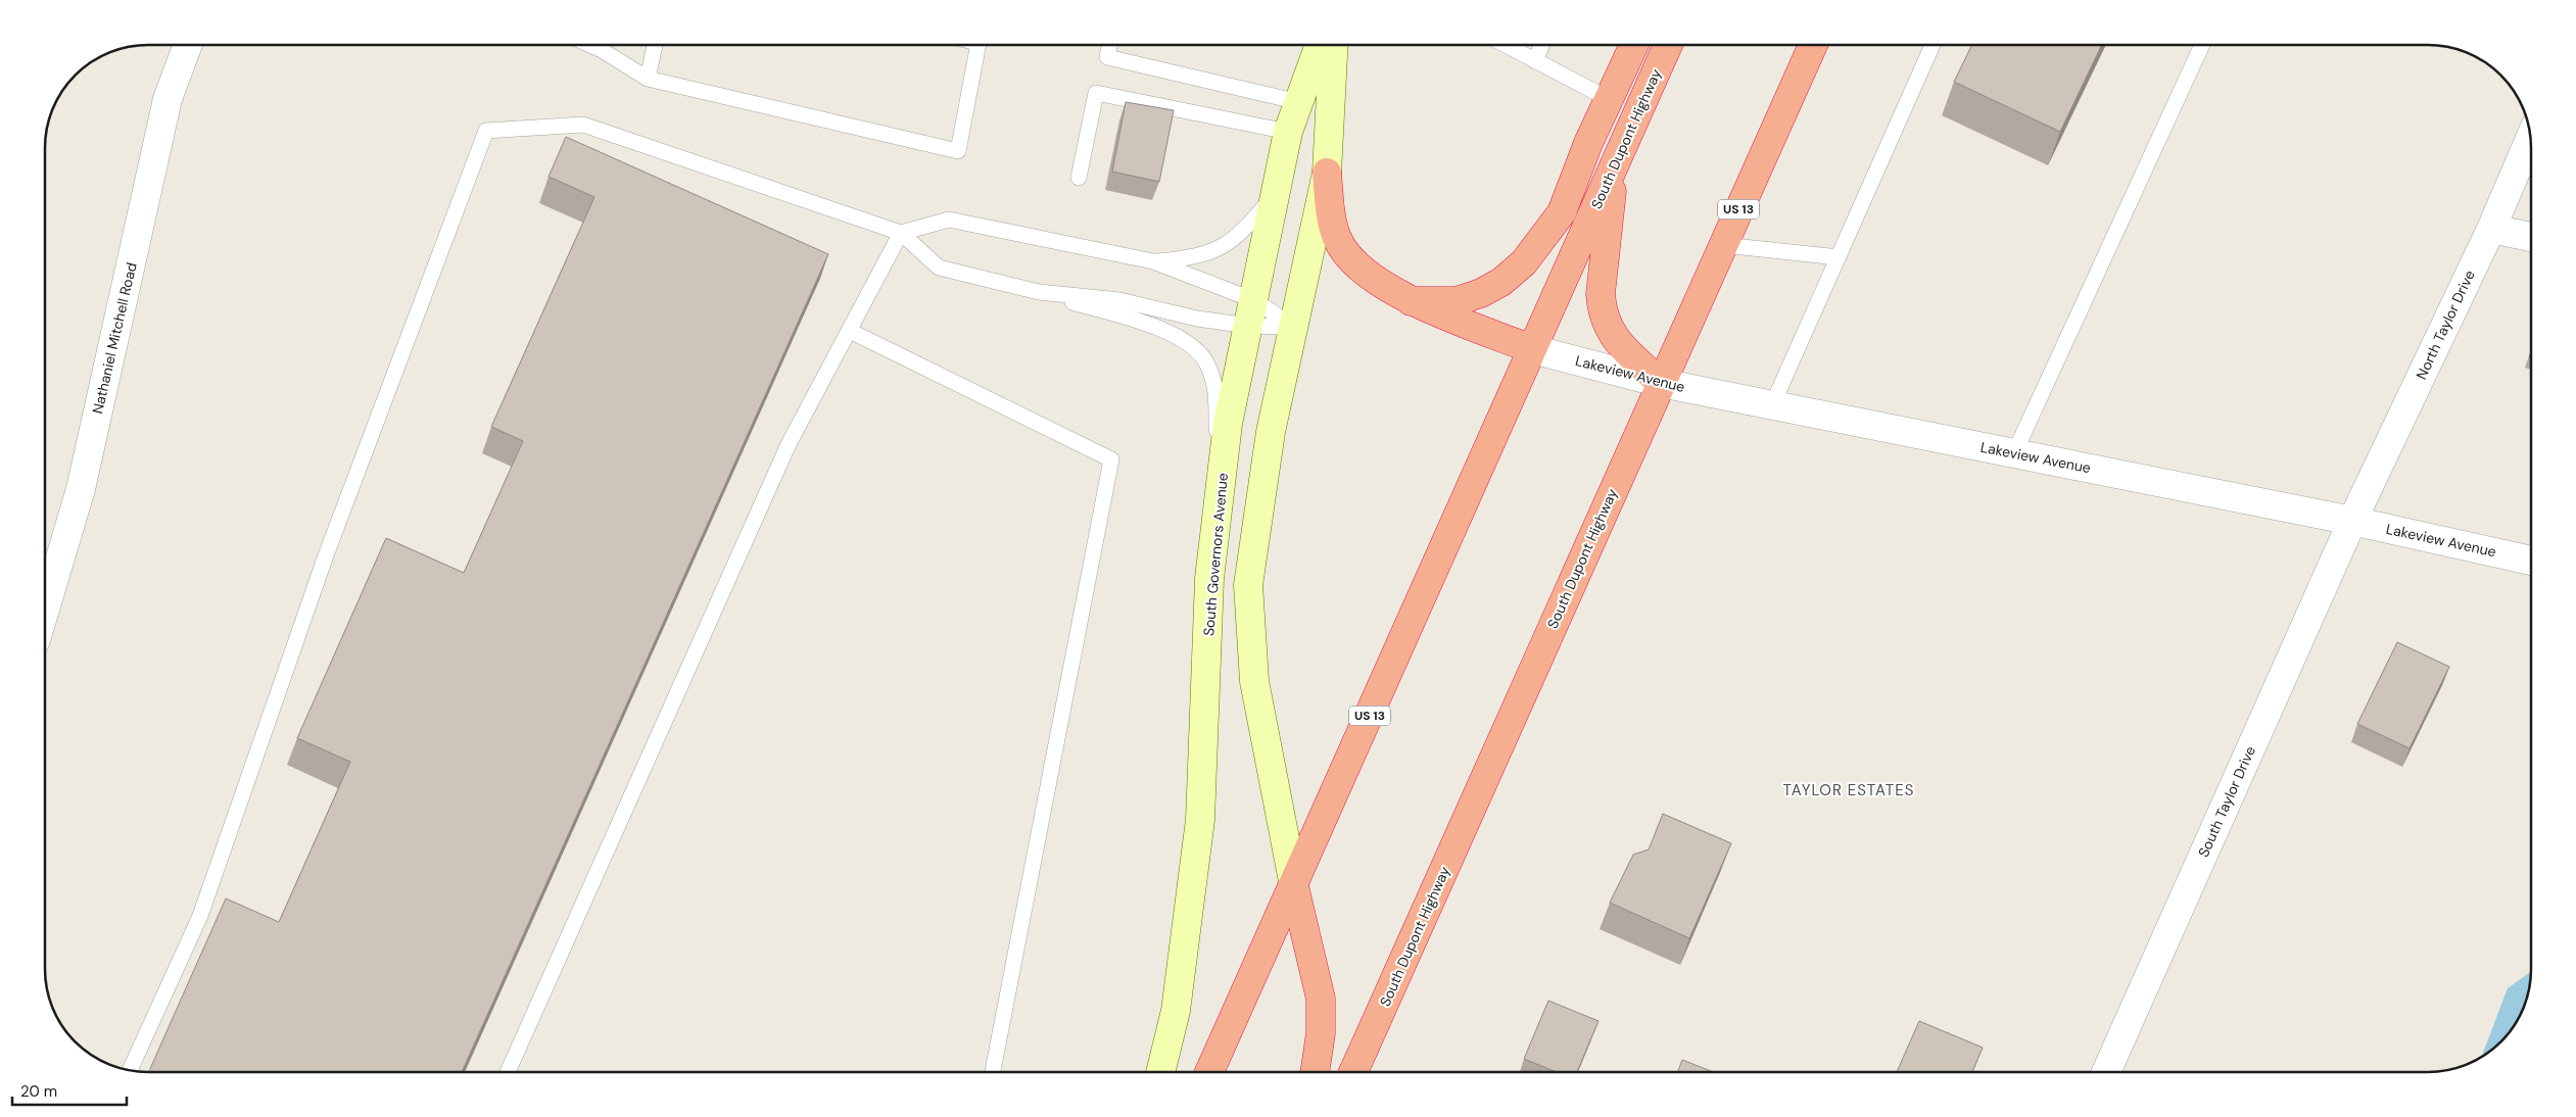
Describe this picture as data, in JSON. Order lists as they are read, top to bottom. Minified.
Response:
{"streets":{"highway":["South Dupont Highway","US 13"],"main road":["South Governors Avenue"],"street":["North Taylor Drive","Nathaniel Mitchell Road","Lakeview Avenue","South Taylor Drive"]},"crossings":[["South Dupont Highway","Lakeview Avenue"],["North Taylor Drive","Lakeview Avenue"],["North Taylor Drive","South Taylor Drive"],["Lakeview Avenue","South Taylor Drive"]],"districts":["TAYLOR ESTATES"],"scale_bar":"20 m"}
